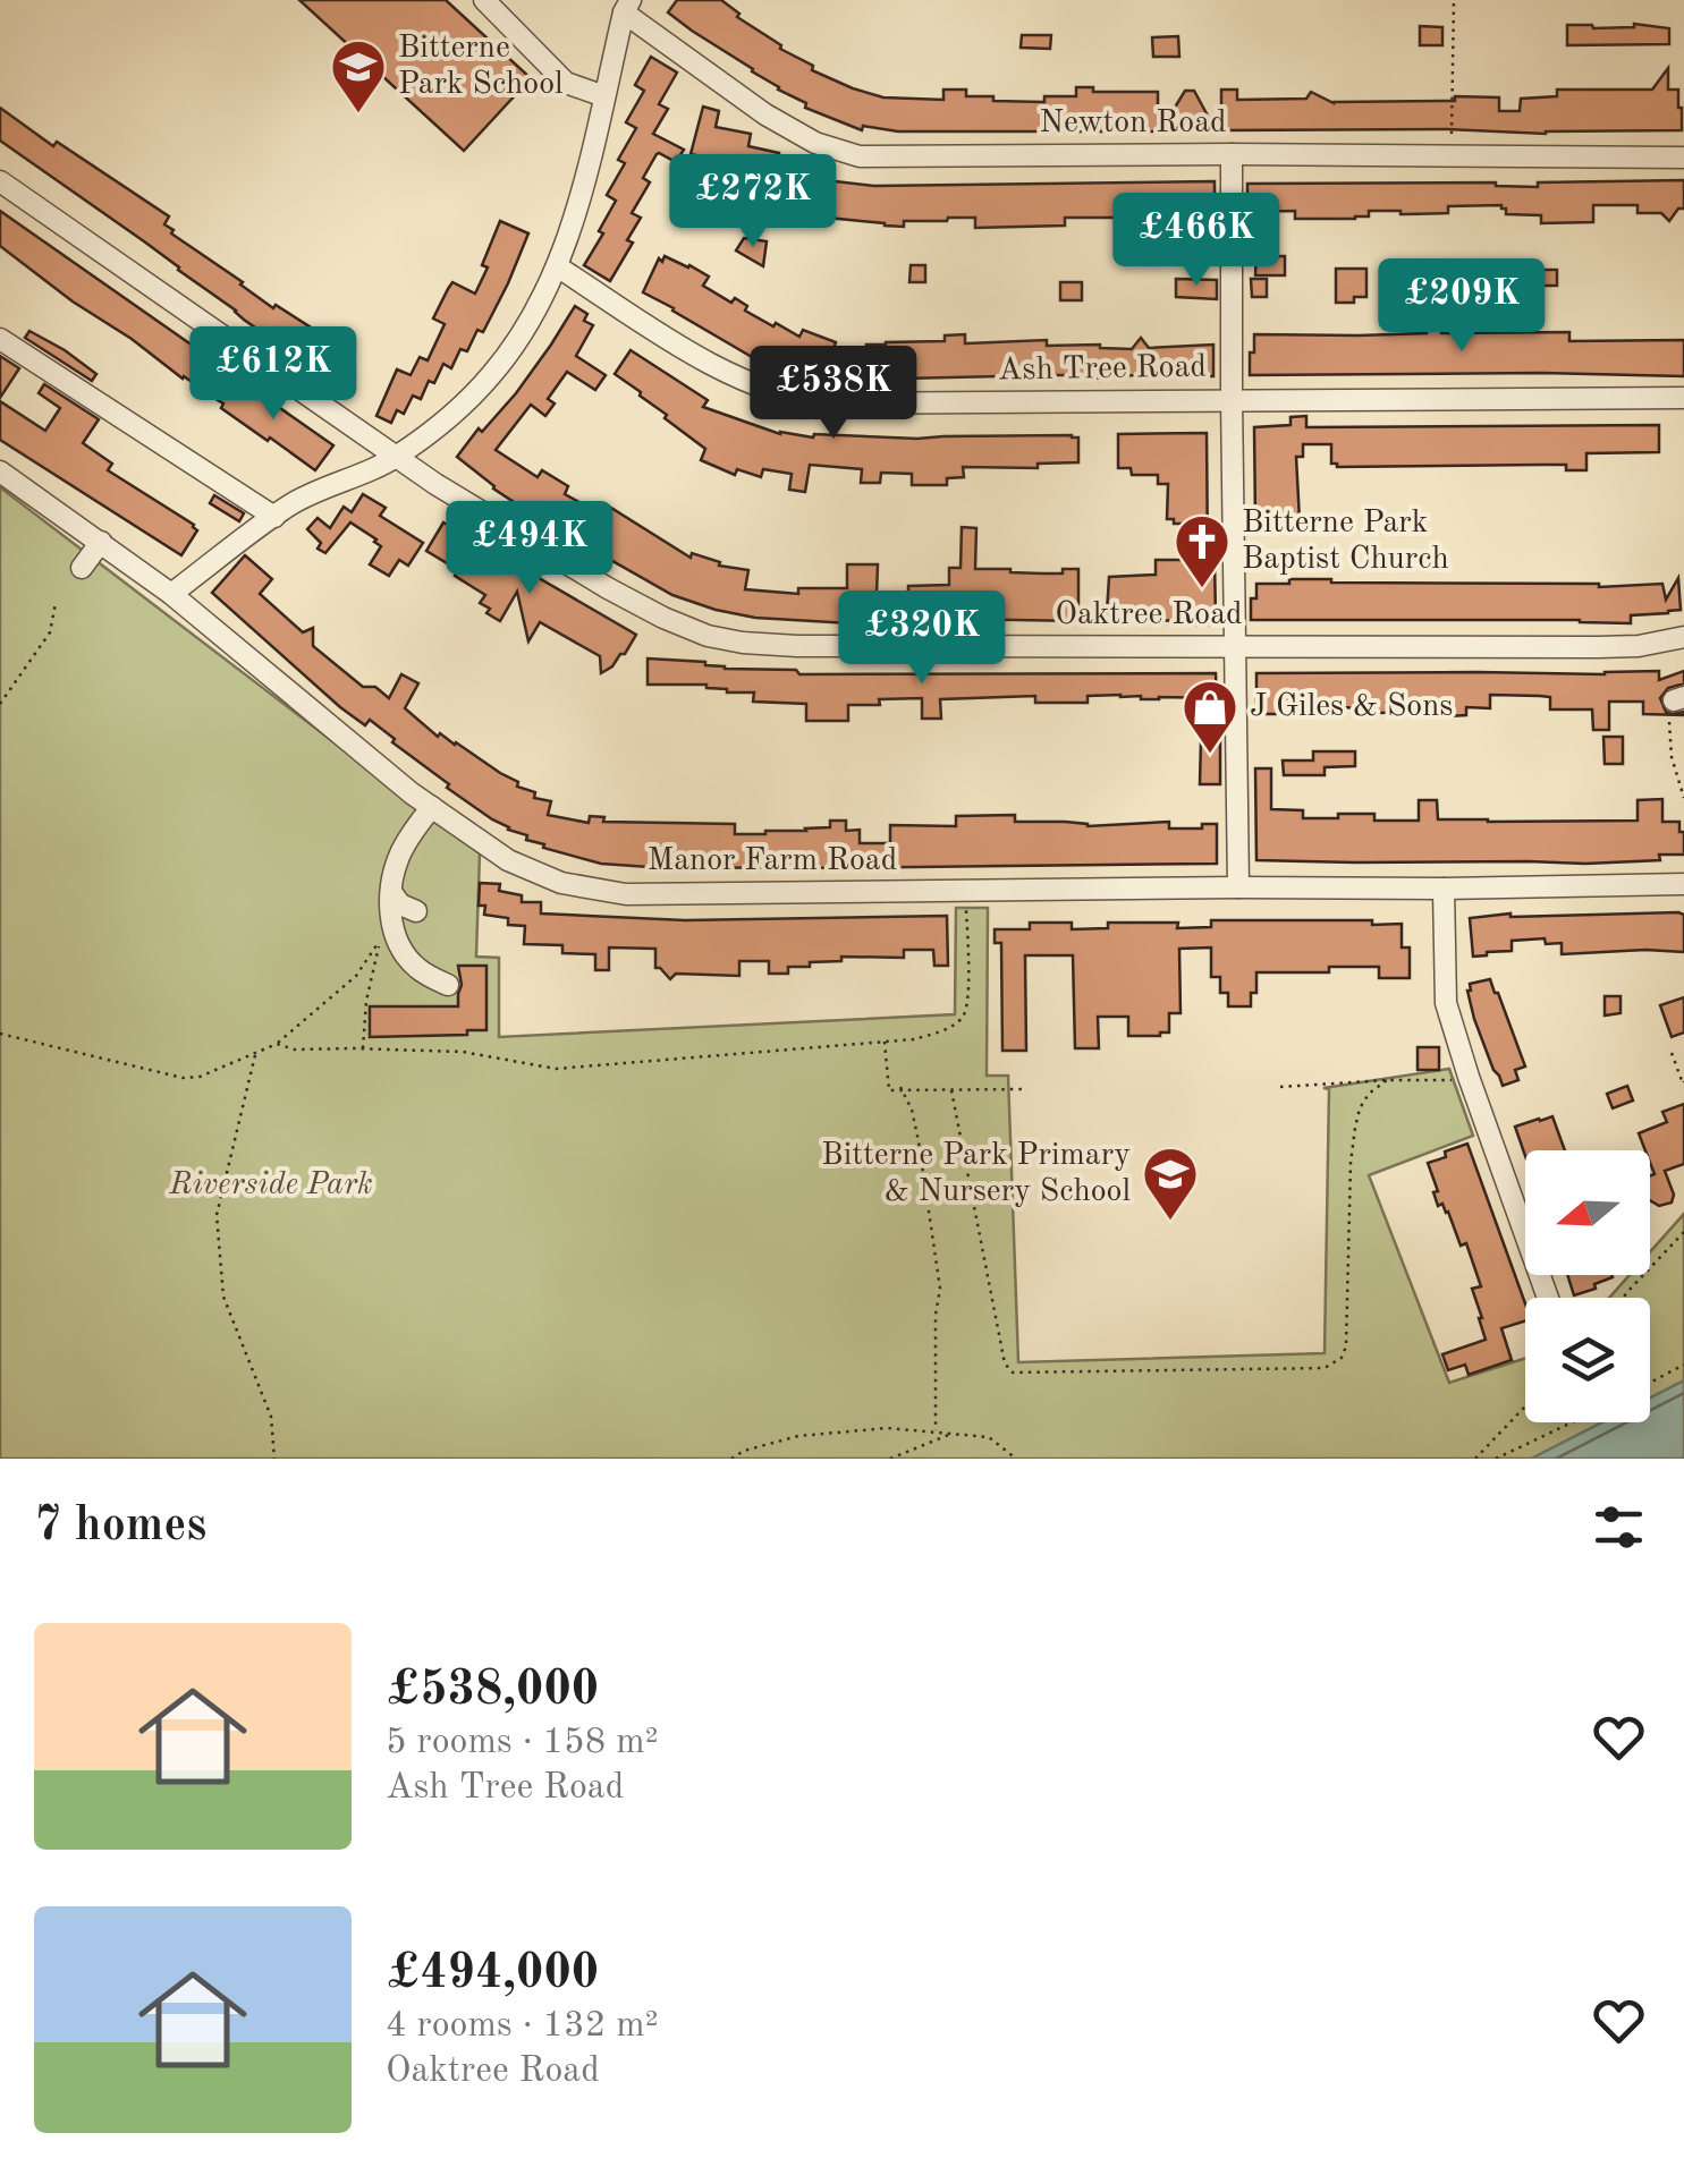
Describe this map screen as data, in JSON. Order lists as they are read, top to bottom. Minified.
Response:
{"streets":{"street":["Newton Road","Ash Tree Road","Oaktree Road","Manor Farm Road"]},"parks":["Riverside Park"],"places":{"school or university":["Bitterne Park School","Bitterne Park Primary & Nursery School"],"church":["Bitterne Park Baptist Church"],"shop":["J Giles & Sons"]},"north":"left","page":{"price":["£272K","£466K","£209K","£612K","£538K","£494K","£320K"],"heading":"7 homes","list":[{"name":"£538,000","note":"5 rooms · 158 m² · Ash Tree Road"},{"name":"£494,000","note":"4 rooms · 132 m² · Oaktree Road"}]}}
